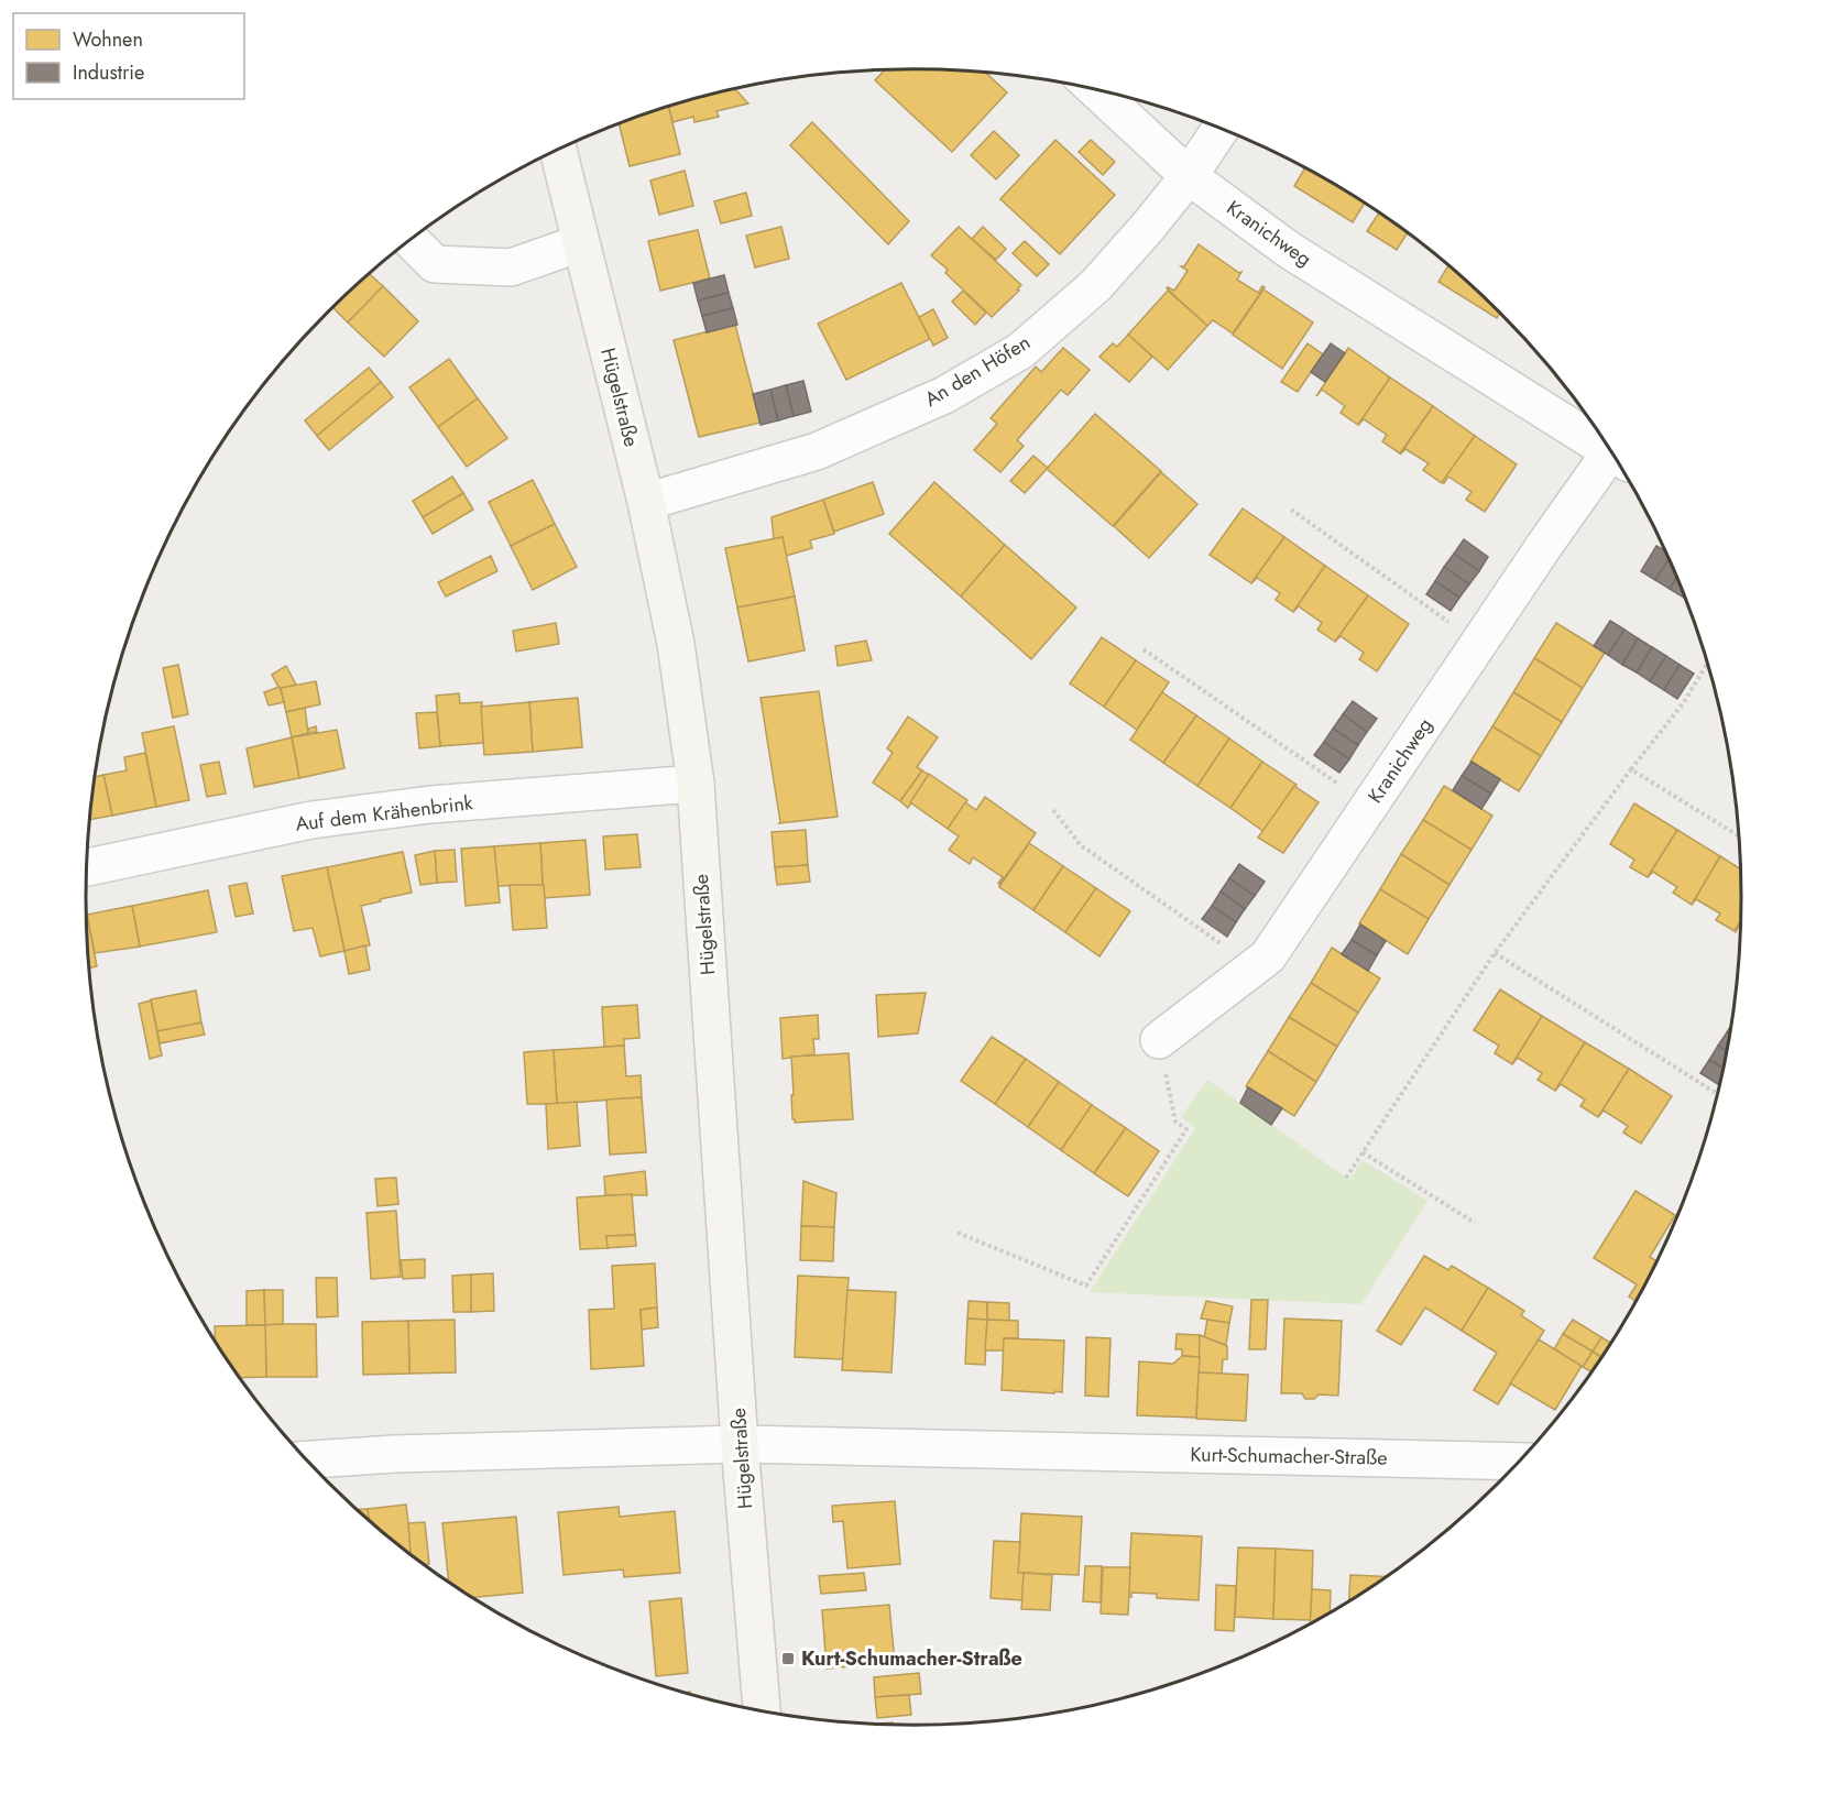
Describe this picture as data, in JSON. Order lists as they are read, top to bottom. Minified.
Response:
{"streets":{"street":["Kranichweg","An den Höfen","Hügelstraße","Auf dem Krähenbrink","Kurt-Schumacher-Straße"]},"crossings":[["Kranichweg","An den Höfen"],["An den Höfen","Hügelstraße"],["Hügelstraße","Auf dem Krähenbrink"],["Hügelstraße","Kurt-Schumacher-Straße"]],"places":{"transit":["Kurt-Schumacher-Straße"]},"legend":["Wohnen","Industrie"]}
